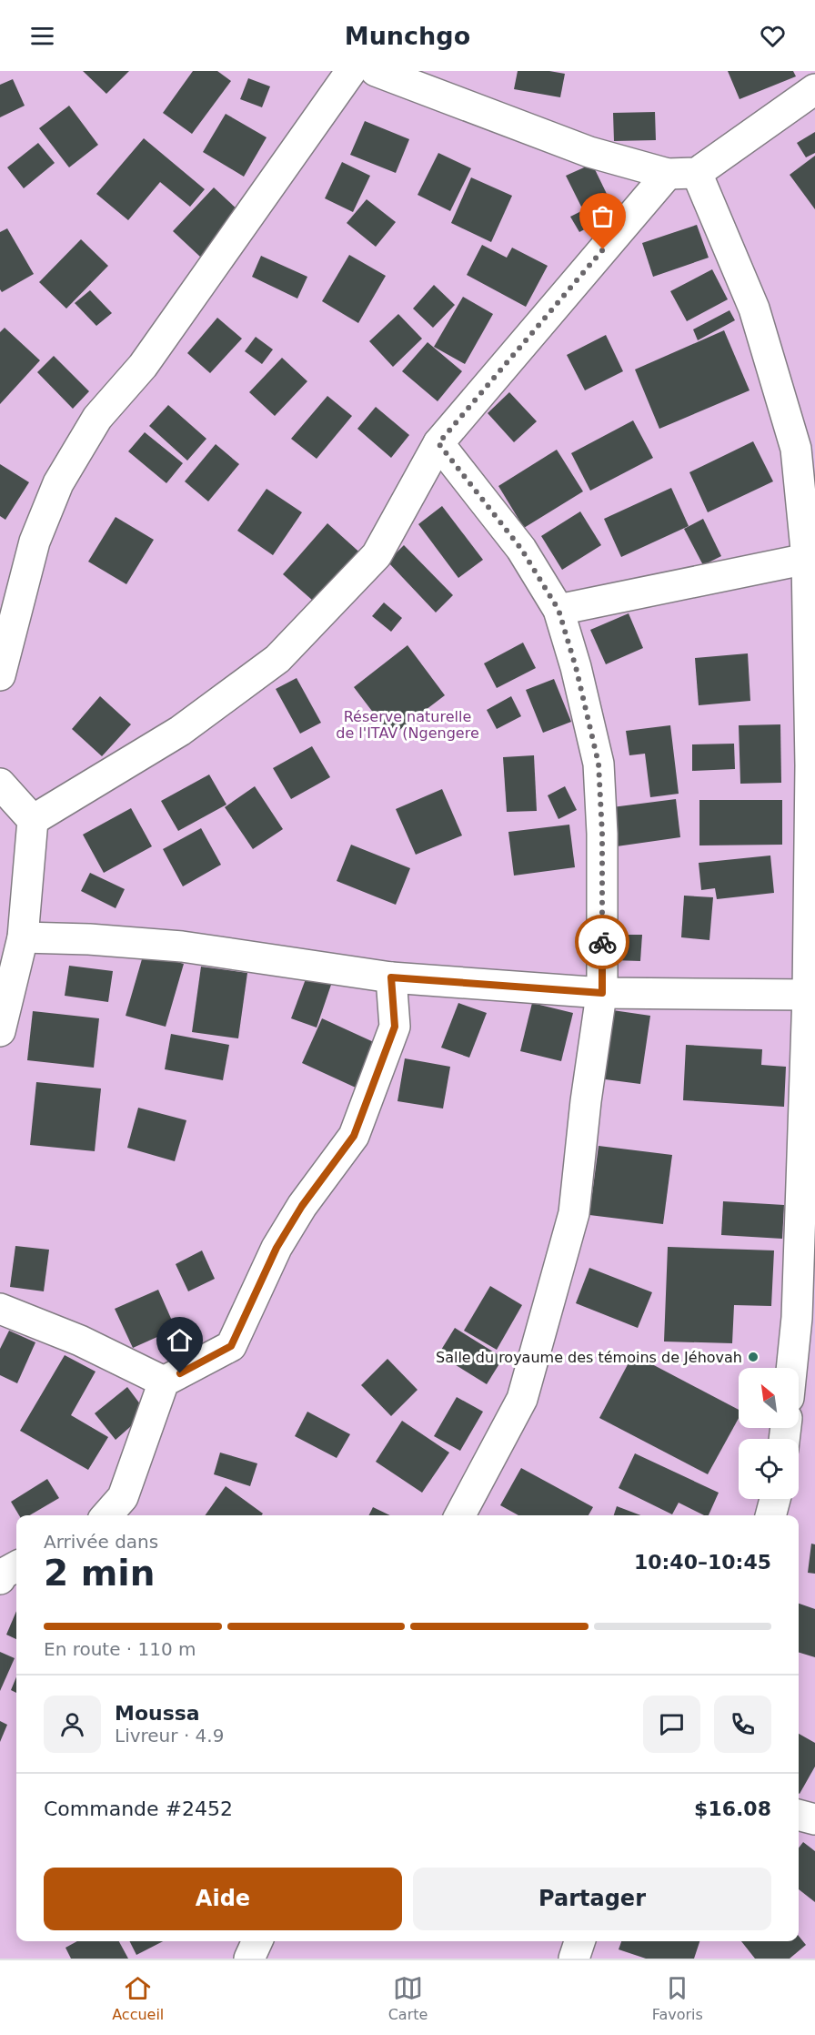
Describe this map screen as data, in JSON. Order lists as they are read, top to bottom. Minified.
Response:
{"parks":["Réserve naturelle de l'ITAV (Ngengere"],"places":["Salle du royaume des témoins de Jéhovah"],"north":"top left","page":{"header":"Munchgo","heading":["2 min","Arrivée dans","10:40–10:45"],"panel":["Moussa","Livreur · 4.9","Commande #2452","$16.08"],"bar":"En route · 110 m","buttons":["Aide","Partager"],"tabs":["Accueil","Carte","Favoris"]}}
